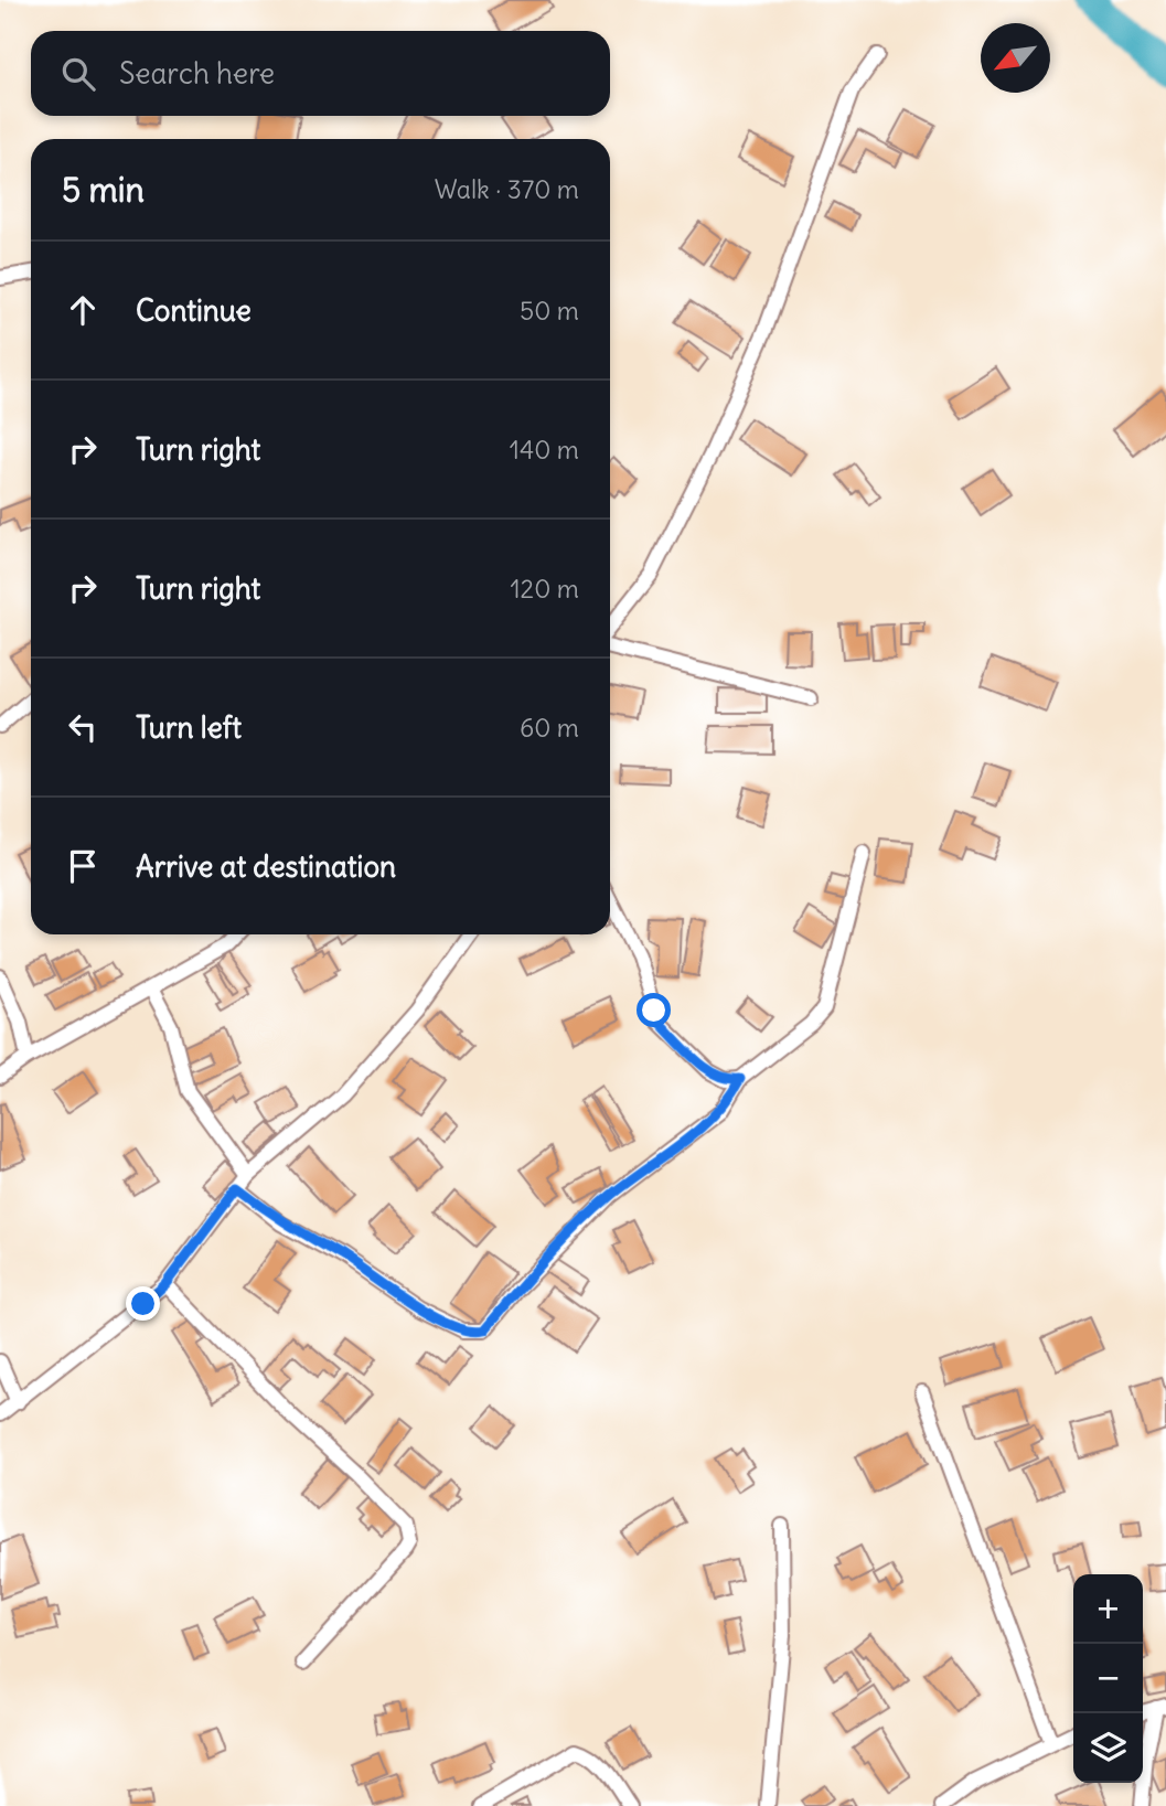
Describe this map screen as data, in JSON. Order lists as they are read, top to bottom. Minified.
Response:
{"north":"bottom left","page":{"search":"Search here","heading":["5 min","Walk · 370 m"],"list":[["Continue","50 m"],["Turn right","140 m"],["Turn right","120 m"],["Turn left","60 m"],"Arrive at destination"],"map_buttons":["+","−"]}}
